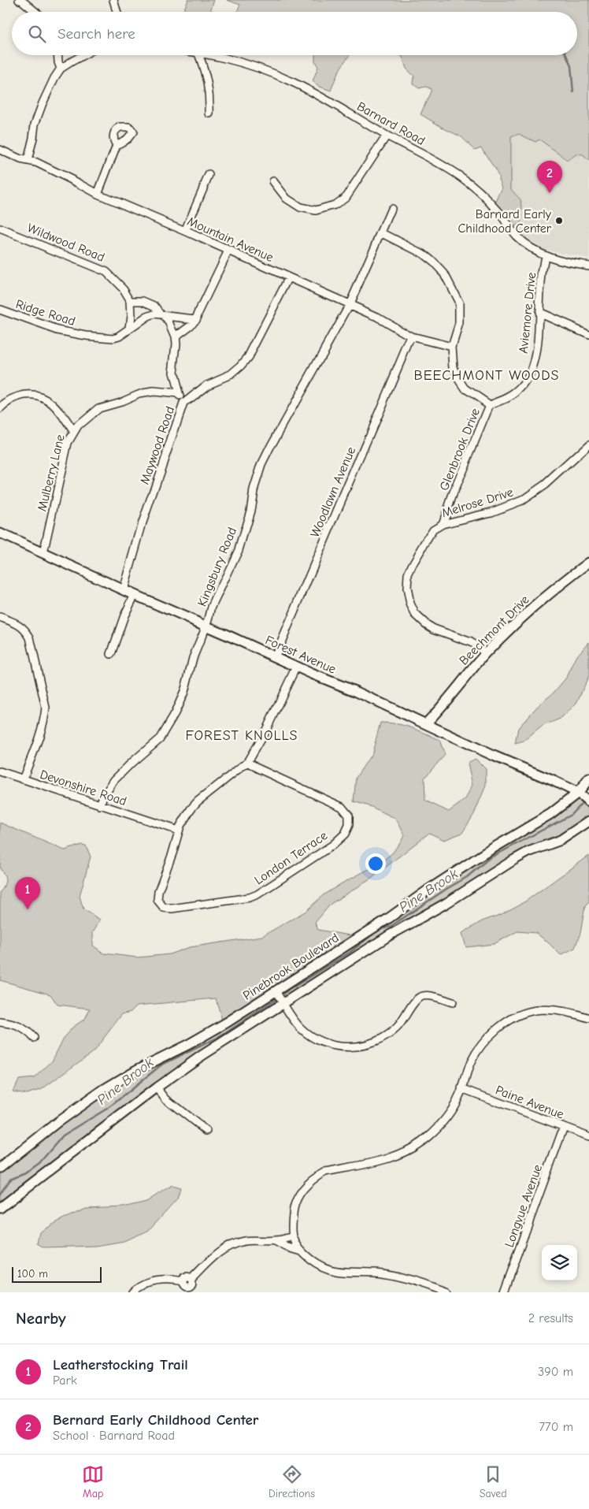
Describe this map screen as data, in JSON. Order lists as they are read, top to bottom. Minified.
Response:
{"streets":{"street":["Barnard Road","Mountain Avenue","Wildwood Road","Ridge Road","Aviemore Drive","Maywood Road","Glenbrook Drive","Mulberry Lane","Woodlawn Avenue","Melrose Drive","Kingsbury Road","Beechmont Drive","Forest Avenue","Devonshire Road","London Terrace","Pinebrook Boulevard","Paine Avenue","Longvue Avenue"]},"crossings":[["Barnard Road","Aviemore Drive"],["Mountain Avenue","Maywood Road"],["Mountain Avenue","Woodlawn Avenue"],["Mountain Avenue","Kingsbury Road"],["Aviemore Drive","Glenbrook Drive"],["Maywood Road","Forest Avenue"],["Glenbrook Drive","Melrose Drive"],["Mulberry Lane","Forest Avenue"],["Woodlawn Avenue","Forest Avenue"],["Melrose Drive","Beechmont Drive"],["Kingsbury Road","Forest Avenue"],["Kingsbury Road","Devonshire Road"],["Beechmont Drive","Forest Avenue"],["Forest Avenue","Pinebrook Boulevard"],["Devonshire Road","London Terrace"],["Paine Avenue","Longvue Avenue"]],"districts":["BEECHMONT WOODS","FOREST KNOLLS"],"water":["Pine Brook"],"places":["Barnard Early Childhood Center"],"scale_bar":"100 m","page":{"search":"Search here","pins":["2","1"],"scale":"100 m","heading":["Nearby","2 results"],"list":[{"mark":"1","name":"Leatherstocking Trail","note":"Park","value":"390 m"},{"mark":"2","name":"Bernard Early Childhood Center","note":"School · Barnard Road","value":"770 m"}],"nav":["Map","Directions","Saved"]}}
